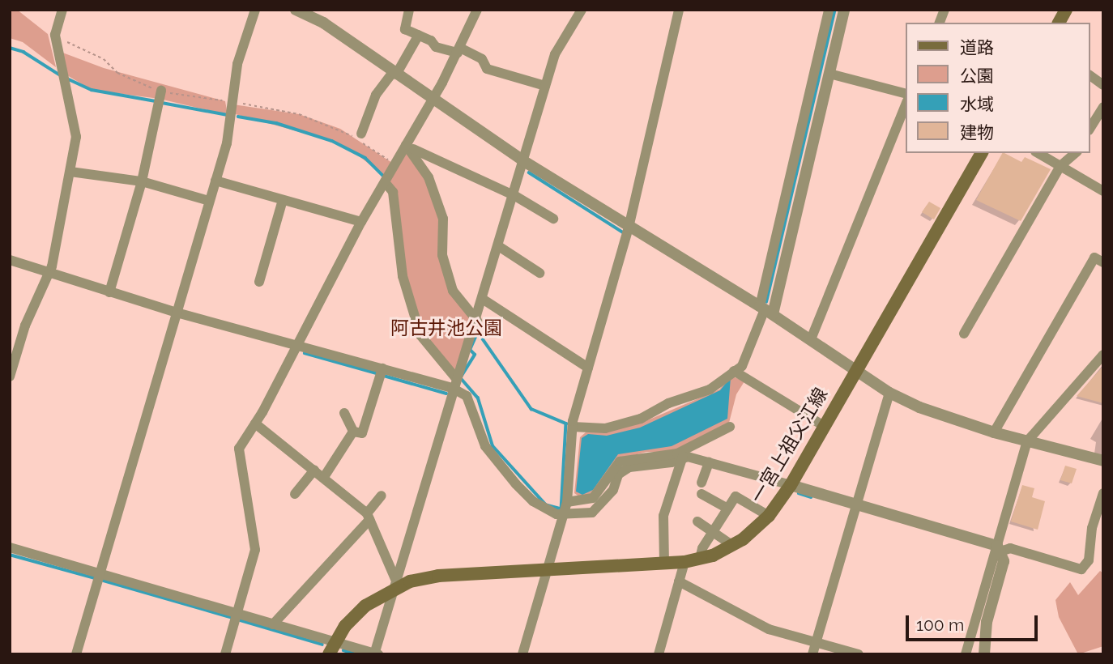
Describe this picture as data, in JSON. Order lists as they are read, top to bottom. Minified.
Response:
{"streets":{"main road":["一宮上祖父江線"]},"parks":["阿古井池公園"],"legend":["道路","公園","水域","建物"],"scale_bar":"100 m"}
